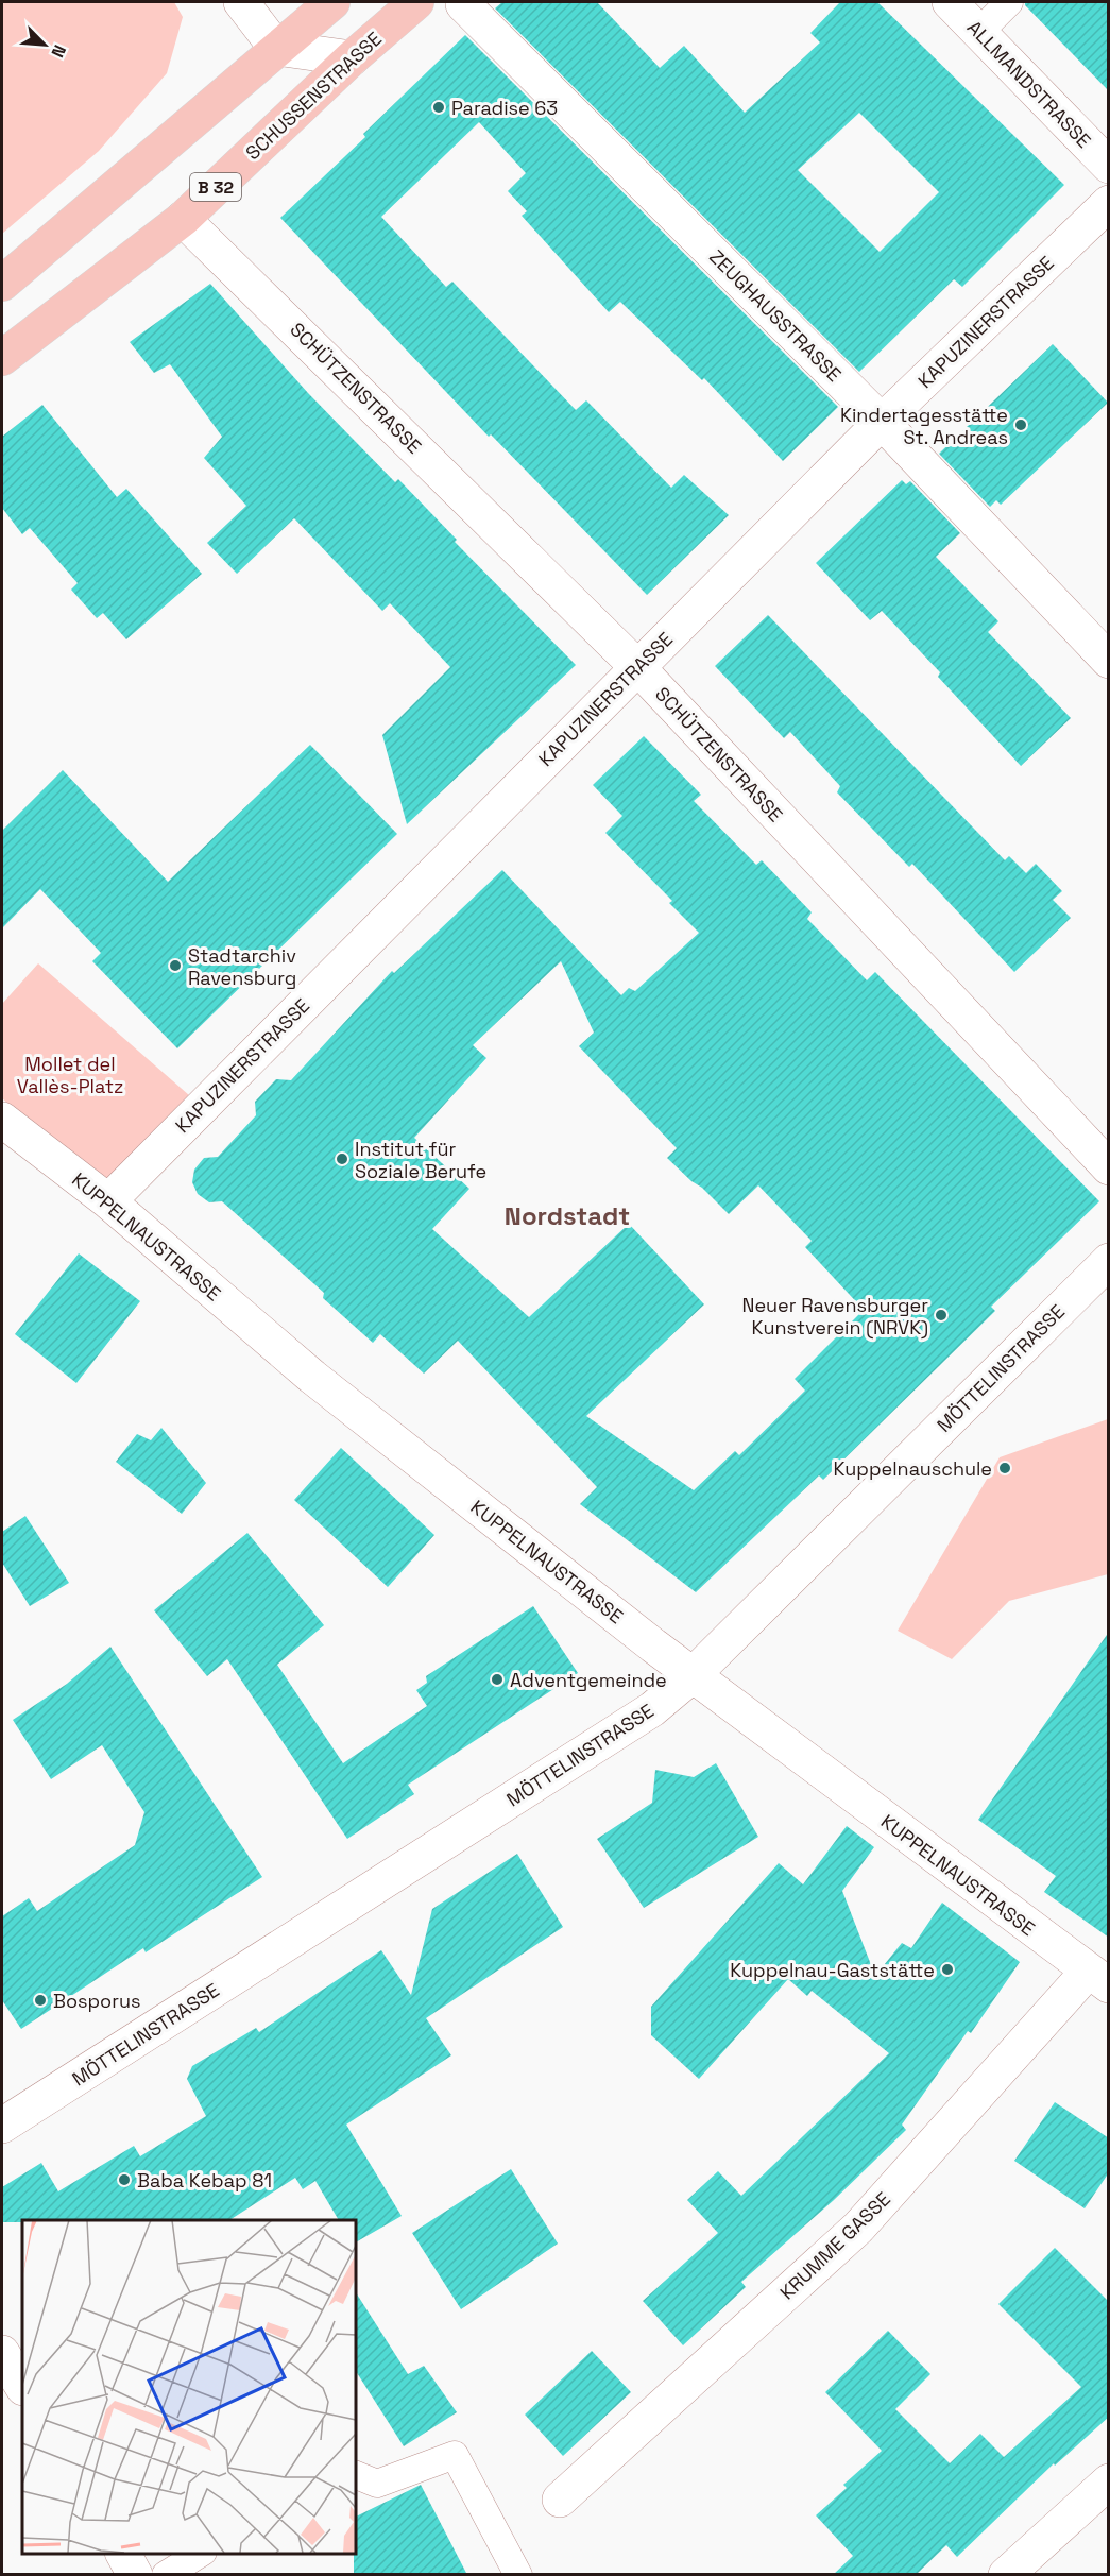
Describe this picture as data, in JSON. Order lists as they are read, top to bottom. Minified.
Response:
{"streets":{"main road":["SCHUSSENSTRASSE","B 32"],"street":["ALLMANDSTRASSE","ZEUGHAUSSTRASSE","KAPUZINERSTRASSE","SCHÜTZENSTRASSE","KUPPELNAUSTRASSE","MÖTTELINSTRASSE","KRUMME GASSE"]},"crossings":[["SCHUSSENSTRASSE","SCHÜTZENSTRASSE"],["ZEUGHAUSSTRASSE","KAPUZINERSTRASSE"],["KAPUZINERSTRASSE","SCHÜTZENSTRASSE"],["KAPUZINERSTRASSE","KUPPELNAUSTRASSE"],["KUPPELNAUSTRASSE","MÖTTELINSTRASSE"],["KUPPELNAUSTRASSE","KRUMME GASSE"]],"districts":["Nordstadt"],"parks":["Mollet del Vallès-Platz"],"places":["Paradise 63","Kindertagesstätte St. Andreas","Stadtarchiv Ravensburg","Institut für Soziale Berufe","Neuer Ravensburger Kunstverein (NRVK)","Kuppelnauschule","Adventgemeinde","Kuppelnau-Gaststätte","Bosporus","Baba Kebap 81"],"north":"bottom right"}
